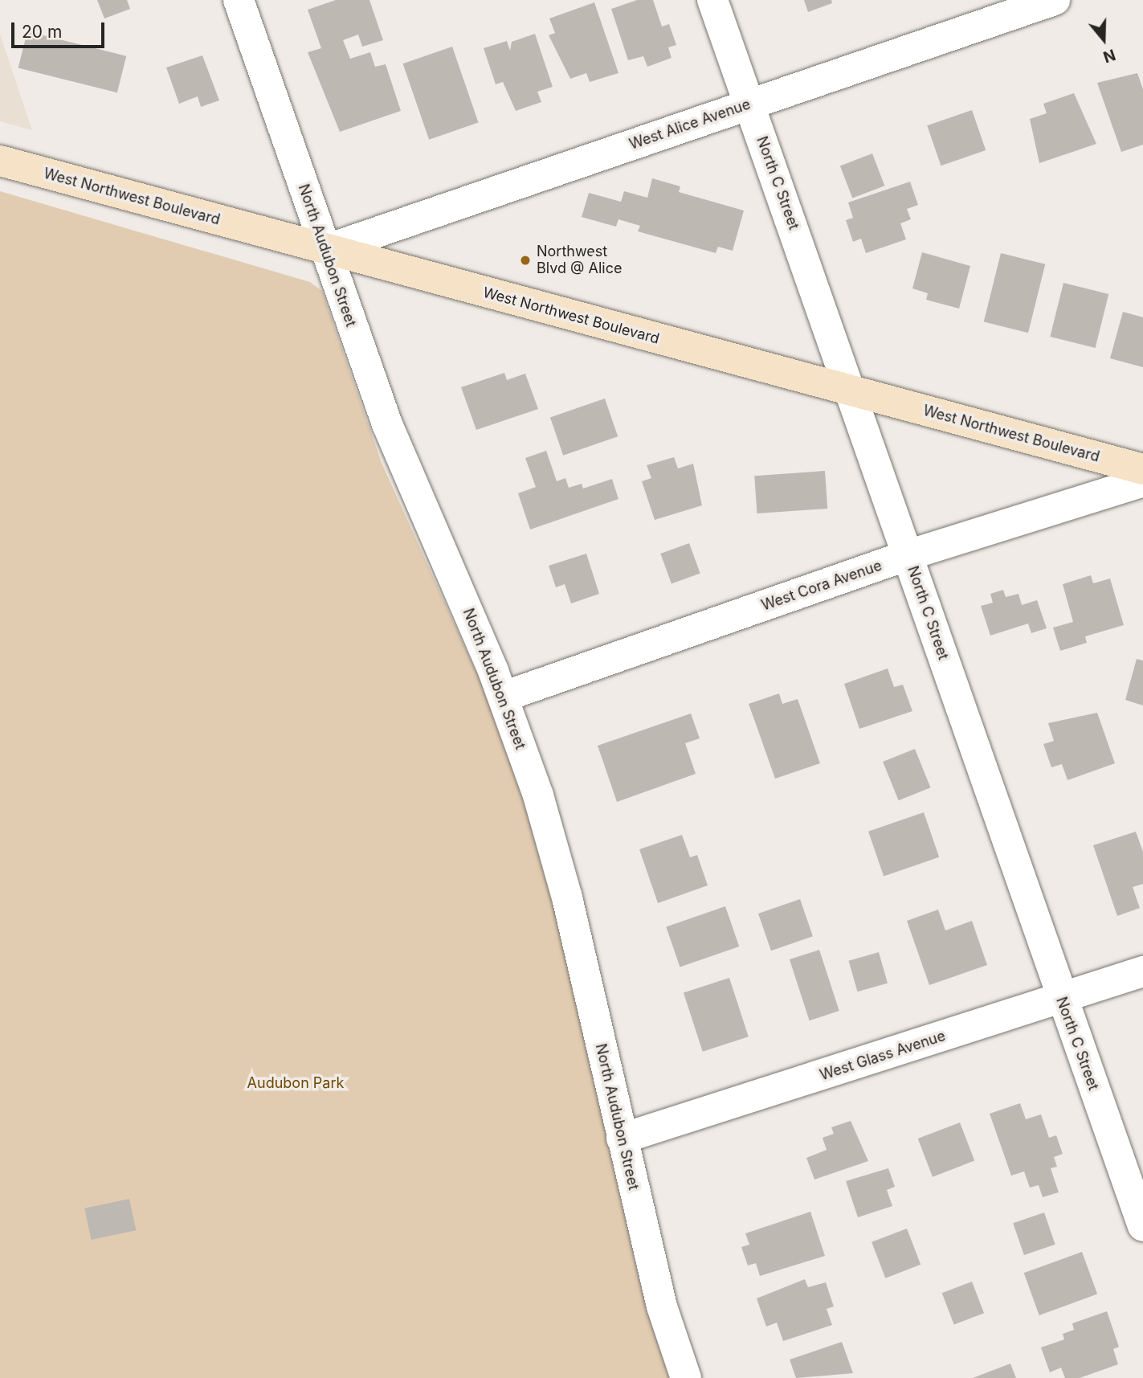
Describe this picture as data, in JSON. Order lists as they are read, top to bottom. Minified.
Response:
{"streets":{"main road":["West Northwest Boulevard"],"street":["West Alice Avenue","North C Street","North Audubon Street","West Cora Avenue","West Glass Avenue"]},"crossings":[["West Alice Avenue","North C Street"],["West Alice Avenue","West Northwest Boulevard"],["West Alice Avenue","North Audubon Street"],["North C Street","West Northwest Boulevard"],["North C Street","West Cora Avenue"],["North C Street","West Glass Avenue"],["West Northwest Boulevard","North Audubon Street"],["North Audubon Street","West Cora Avenue"],["North Audubon Street","West Glass Avenue"]],"parks":["Audubon Park"],"places":["Northwest Blvd @ Alice"],"scale_bar":"20 m","north":"bottom"}
